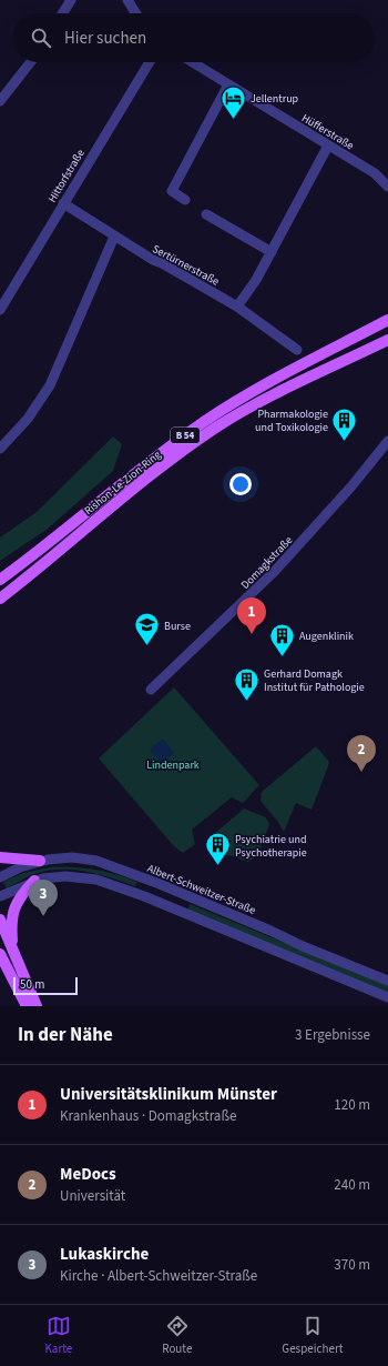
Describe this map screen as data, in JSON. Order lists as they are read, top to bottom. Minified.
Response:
{"streets":{"main road":["B 54","Rishon-Le-Zion-Ring"],"street":["Hüfferstraße","Hittorfstraße","Sertürnerstraße","Domagkstraße","Albert-Schweitzer-Straße"]},"crossings":[["Hittorfstraße","Sertürnerstraße"]],"parks":["Lindenpark"],"places":{"hotel":["Jellentrup"],"building":["Pharmakologie und Toxikologie","Augenklinik","Gerhard Domagk Institut für Pathologie","Psychiatrie und Psychotherapie"],"school or university":["Burse"]},"scale_bar":"50 m","page":{"search":"Hier suchen","pins":["1","2","3"],"scale":"50 m","heading":["In der Nähe","3 Ergebnisse"],"list":[{"mark":"1","name":"Universitätsklinikum Münster","note":"Krankenhaus · Domagkstraße","value":"120 m"},{"mark":"2","name":"MeDocs","note":"Universität","value":"240 m"},{"mark":"3","name":"Lukaskirche","note":"Kirche · Albert-Schweitzer-Straße","value":"370 m"}],"nav":["Karte","Route","Gespeichert"]}}
